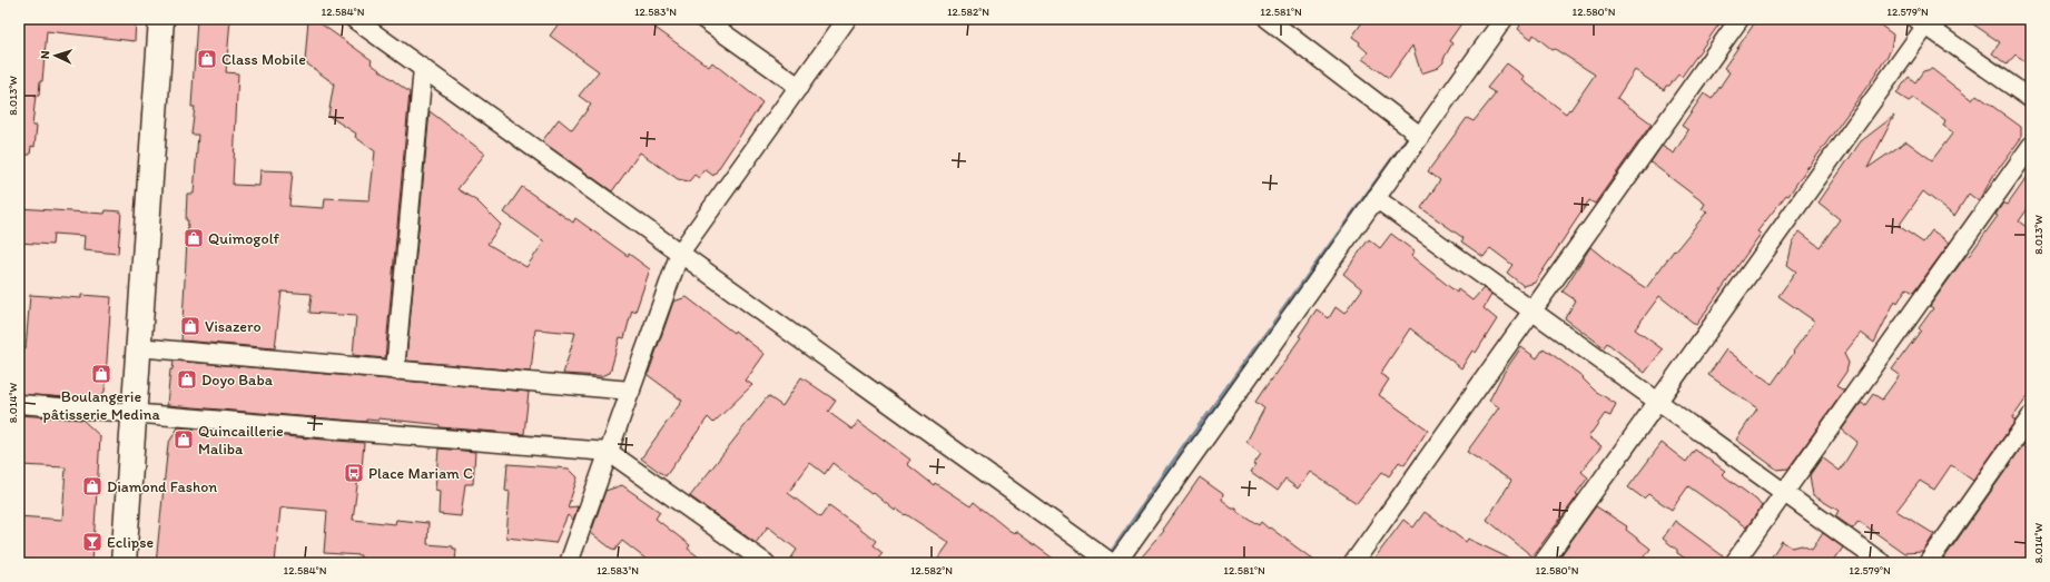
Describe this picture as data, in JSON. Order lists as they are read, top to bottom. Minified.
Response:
{"places":{"shop":["Class Mobile","Quimogolf","Visazero","Boulangerie pâtisserie Medina","Doyo Baba","Quincaillerie Maliba","Diamond Fashon"],"bus stop":["Place Mariam C"],"bar":["Eclipse"]},"north":"left","coordinates":["12.584°N","12.583°N","12.582°N","12.581°N","12.580°N","12.579°N","8.013°W","8.014°W"]}
